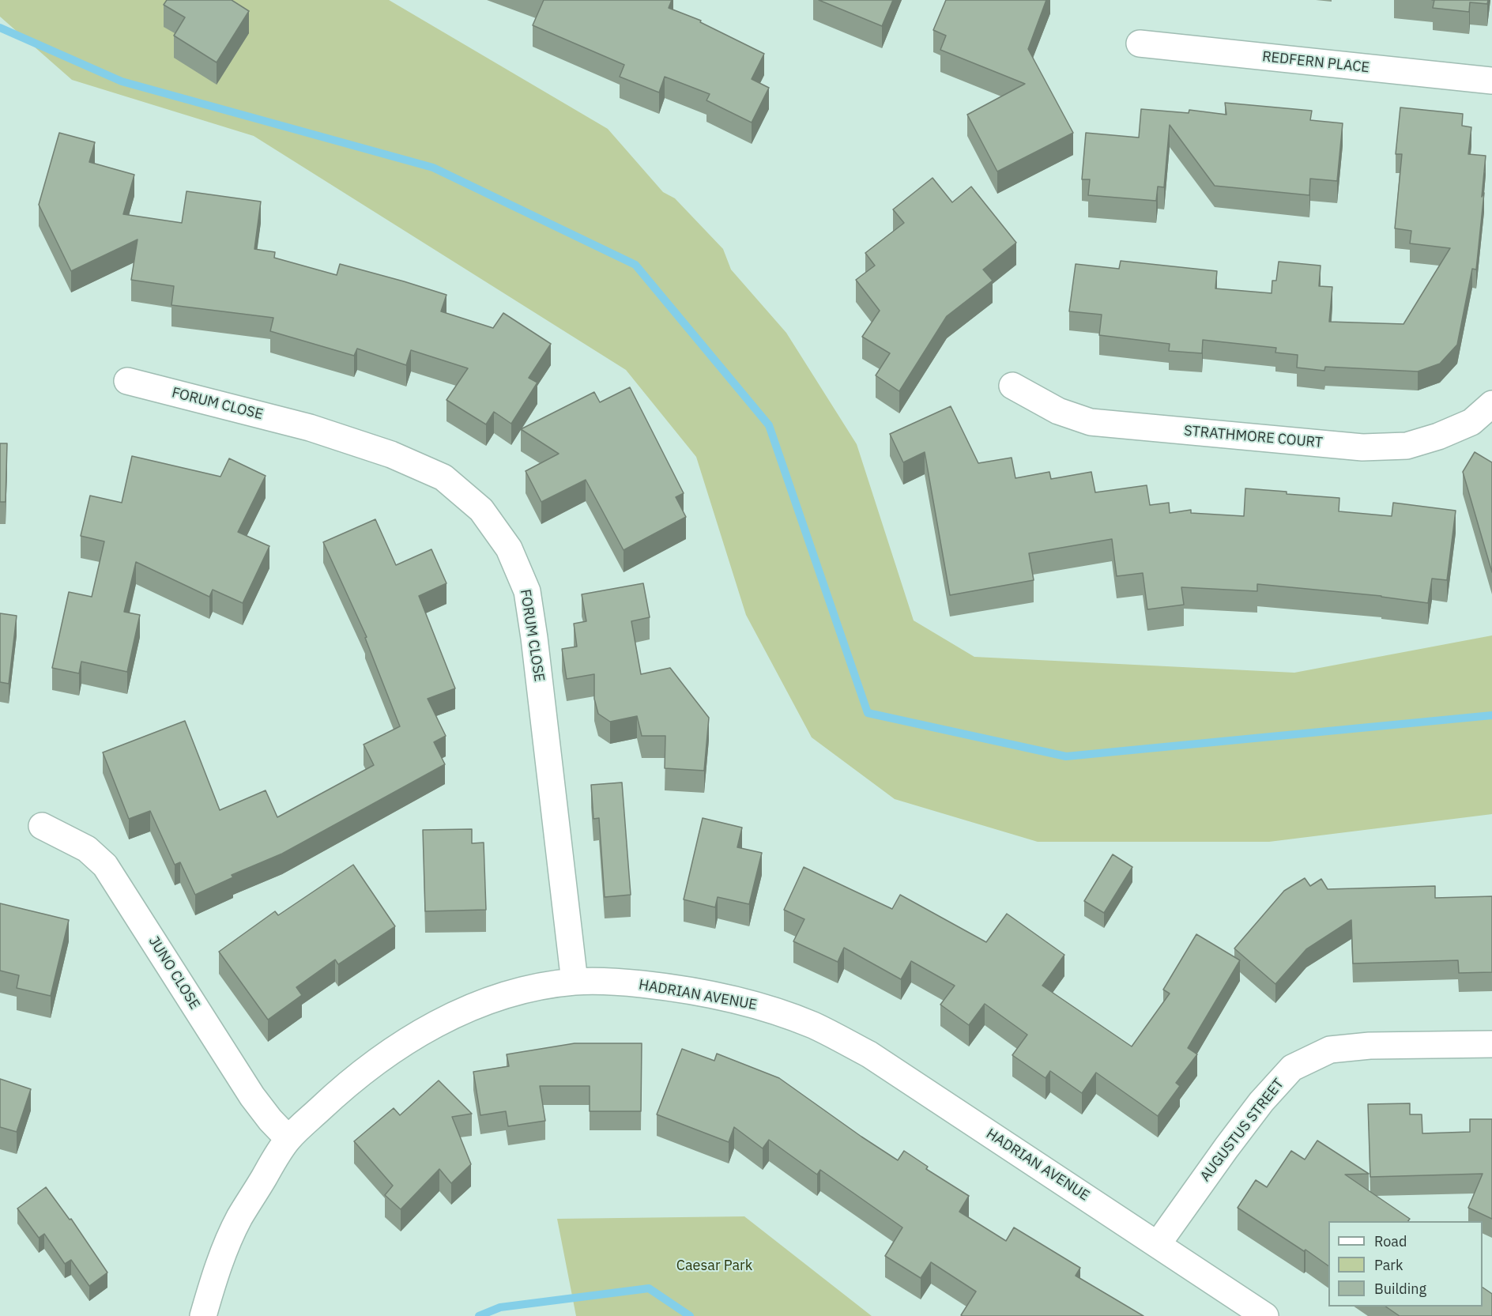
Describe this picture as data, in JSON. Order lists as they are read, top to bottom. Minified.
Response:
{"streets":{"street":["REDFERN PLACE","FORUM CLOSE","STRATHMORE COURT","JUNO CLOSE","HADRIAN AVENUE","AUGUSTUS STREET"]},"crossings":[["FORUM CLOSE","HADRIAN AVENUE"],["JUNO CLOSE","HADRIAN AVENUE"],["HADRIAN AVENUE","AUGUSTUS STREET"]],"parks":["Caesar Park"],"legend":["Road","Park","Building"]}
